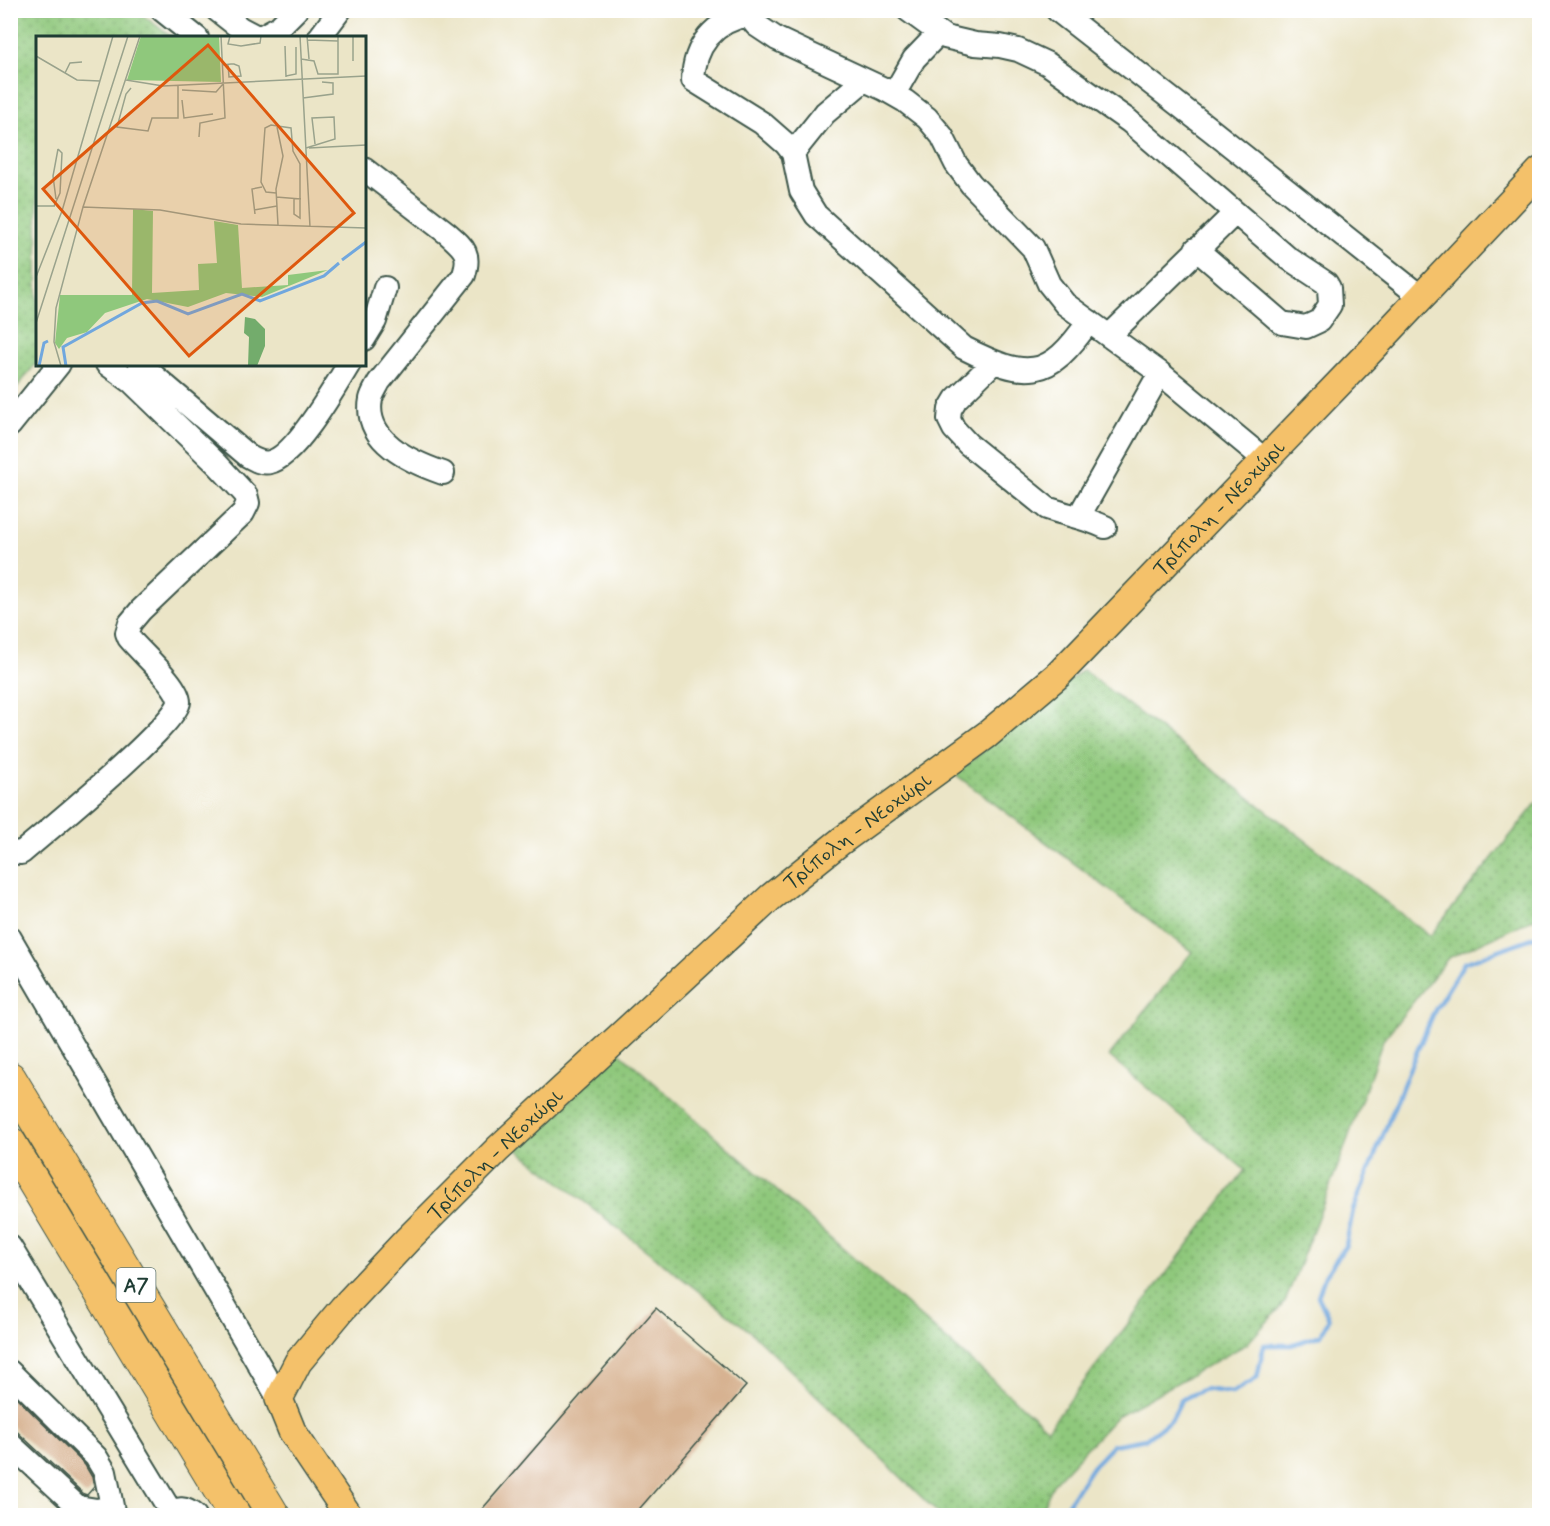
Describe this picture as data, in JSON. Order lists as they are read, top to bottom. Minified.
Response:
{"streets":{"highway":["Α7"],"main road":["Τρίπολη - Νεοχώρι"]}}
